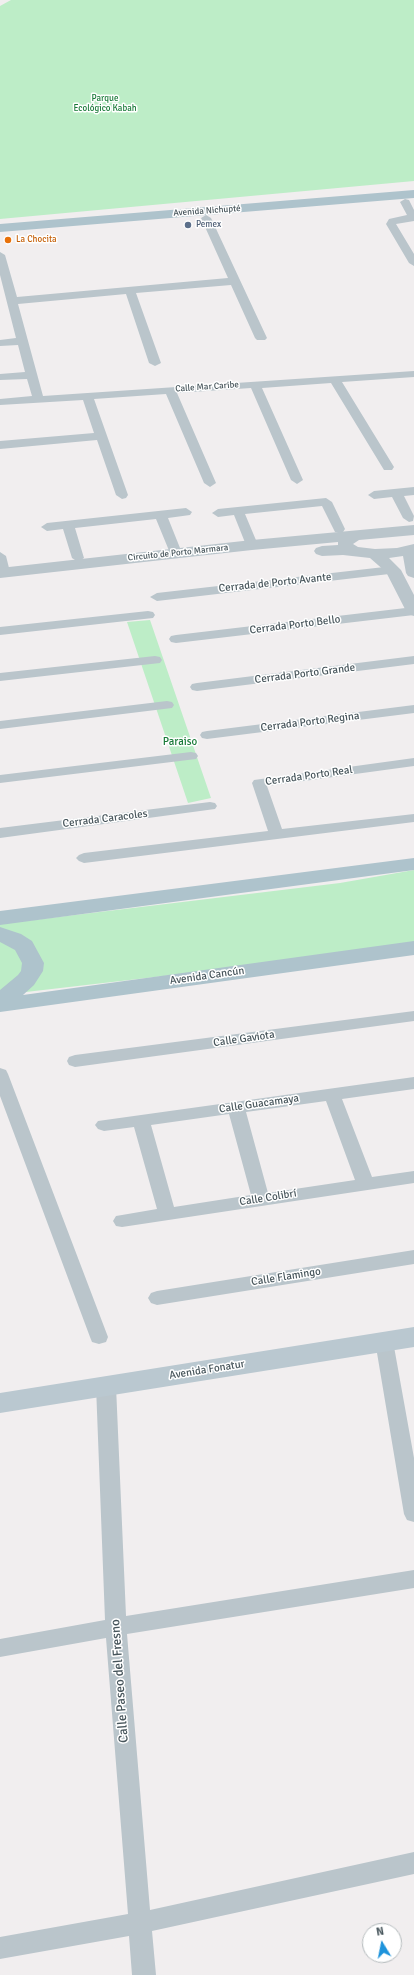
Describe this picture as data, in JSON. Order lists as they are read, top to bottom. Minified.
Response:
{"streets":{"main road":["Avenida Nichupté","Avenida Cancún","Avenida Fonatur"],"street":["Calle Mar Caribe","Circuito de Porto Marmara","Cerrada de Porto Avante","Cerrada Porto Bello","Cerrada Porto Grande","Cerrada Porto Regina","Cerrada Porto Real","Cerrada Caracoles","Calle Gaviota","Calle Guacamaya","Calle Colibrí","Calle Flamingo","Calle Paseo del Fresno"]},"crossings":[["Avenida Fonatur","Calle Paseo del Fresno"]],"parks":["Parque Ecológico Kabah","Paraiso"],"places":["Pemex","La Chocita"],"north":"top"}
